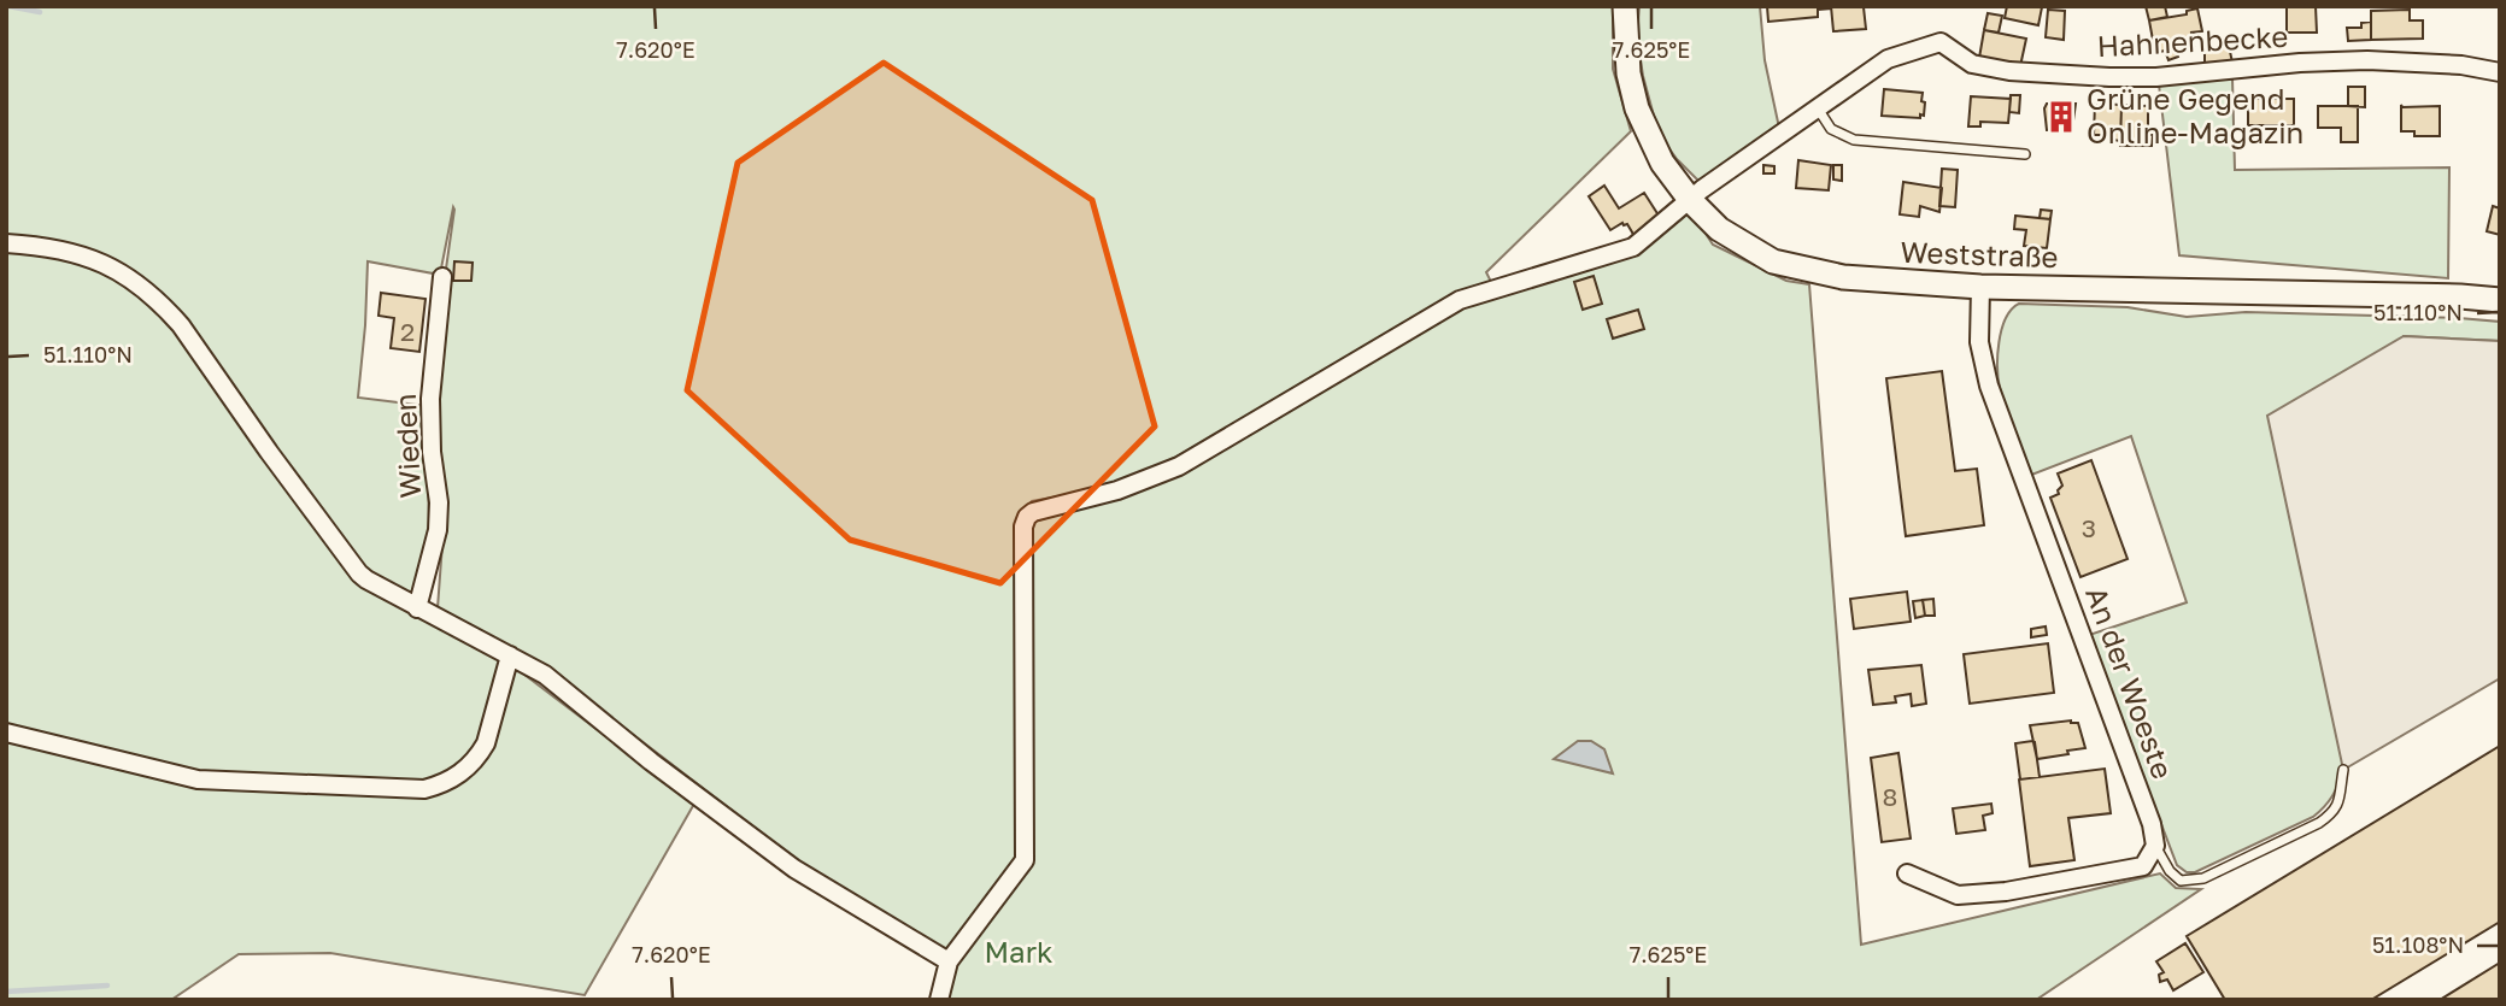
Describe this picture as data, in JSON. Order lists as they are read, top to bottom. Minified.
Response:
{"streets":{"main road":["Weststraße"],"street":["Hahnenbecke","Wieden","An der Woeste"]},"crossings":[["Hahnenbecke","Weststraße"],["Weststraße","An der Woeste"]],"parks":["Mark"],"places":{"building":["Grüne Gegend Online-Magazin"]},"house_numbers":["2","3","8"],"coordinates":["7.620°E","7.625°E","51.110°N","51.108°N"]}
